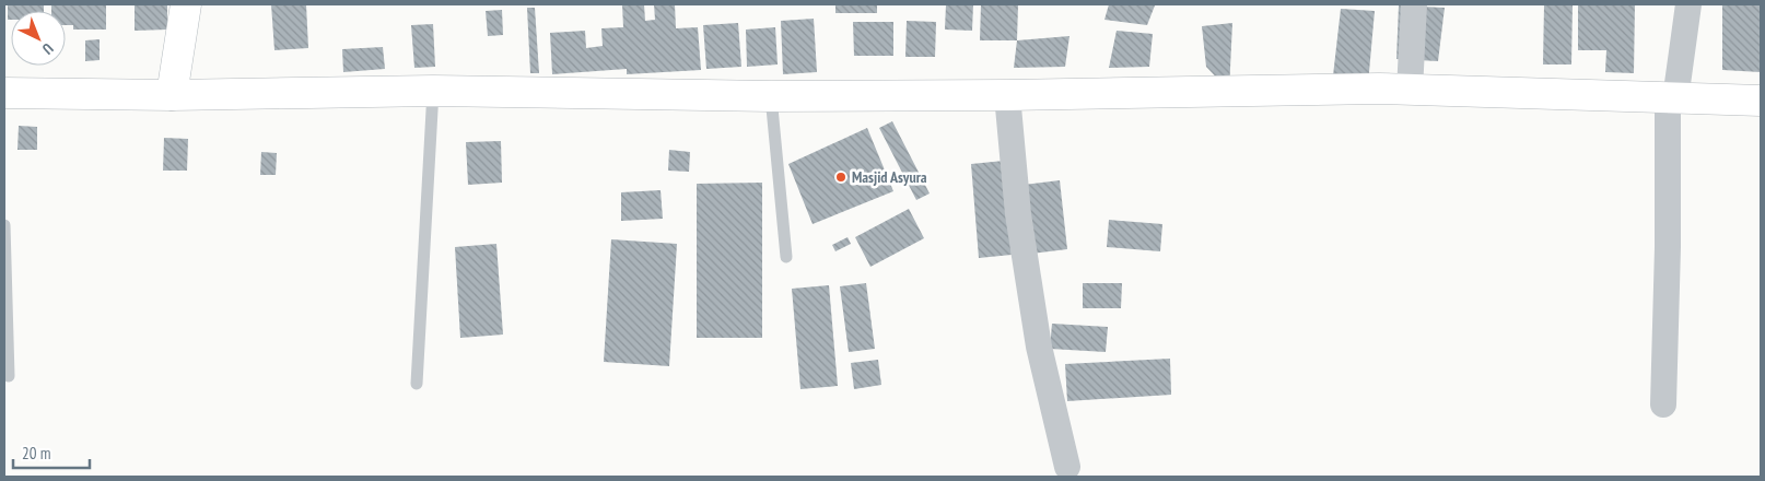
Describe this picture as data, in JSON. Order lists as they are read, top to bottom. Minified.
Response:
{"places":["Masjid Asyura"],"scale_bar":"20 m","north":"bottom right"}
